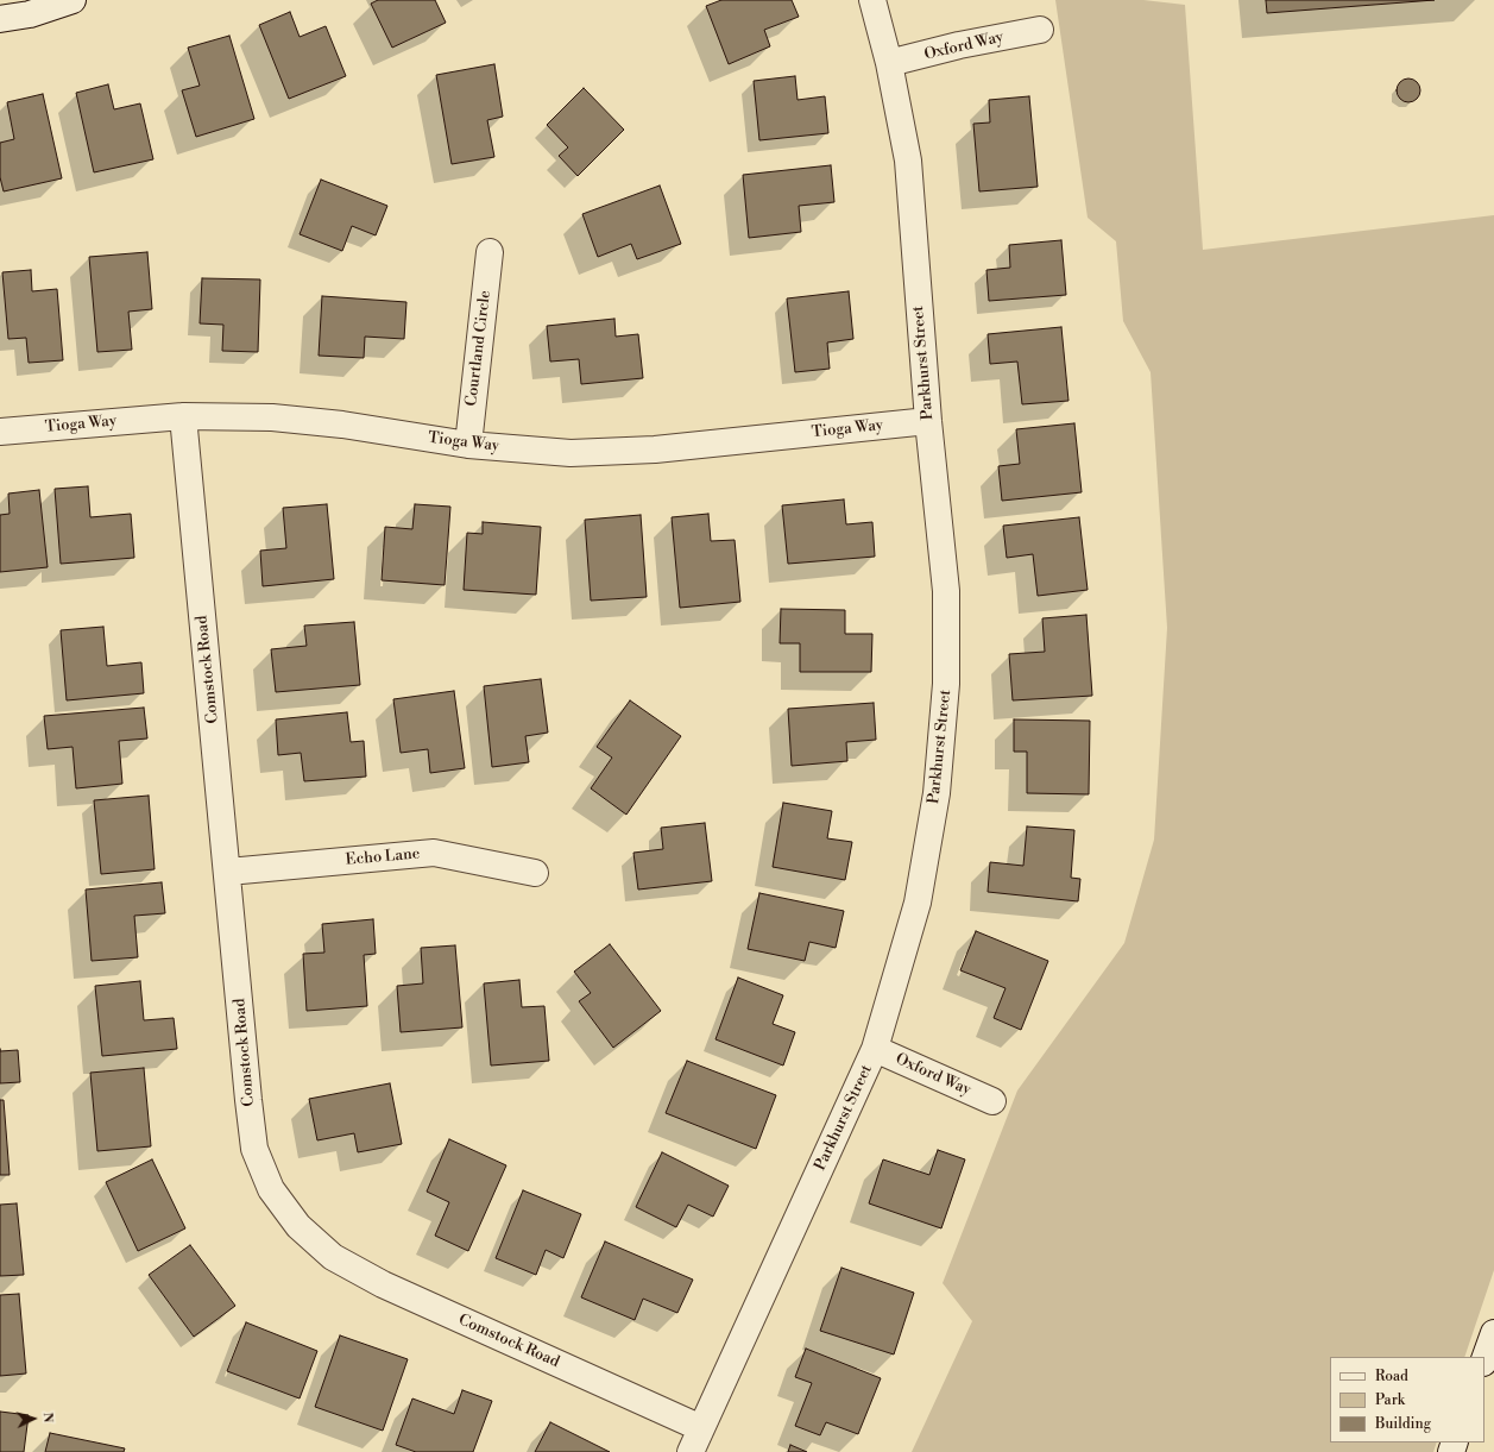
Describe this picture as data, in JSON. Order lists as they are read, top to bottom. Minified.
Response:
{"streets":{"street":["Oxford Way","Courtland Circle","Parkhurst Street","Tioga Way","Comstock Road","Echo Lane"]},"crossings":[["Oxford Way","Parkhurst Street"],["Courtland Circle","Tioga Way"],["Parkhurst Street","Tioga Way"],["Parkhurst Street","Comstock Road"],["Tioga Way","Comstock Road"],["Comstock Road","Echo Lane"]],"legend":["Road","Park","Building"],"north":"right"}
